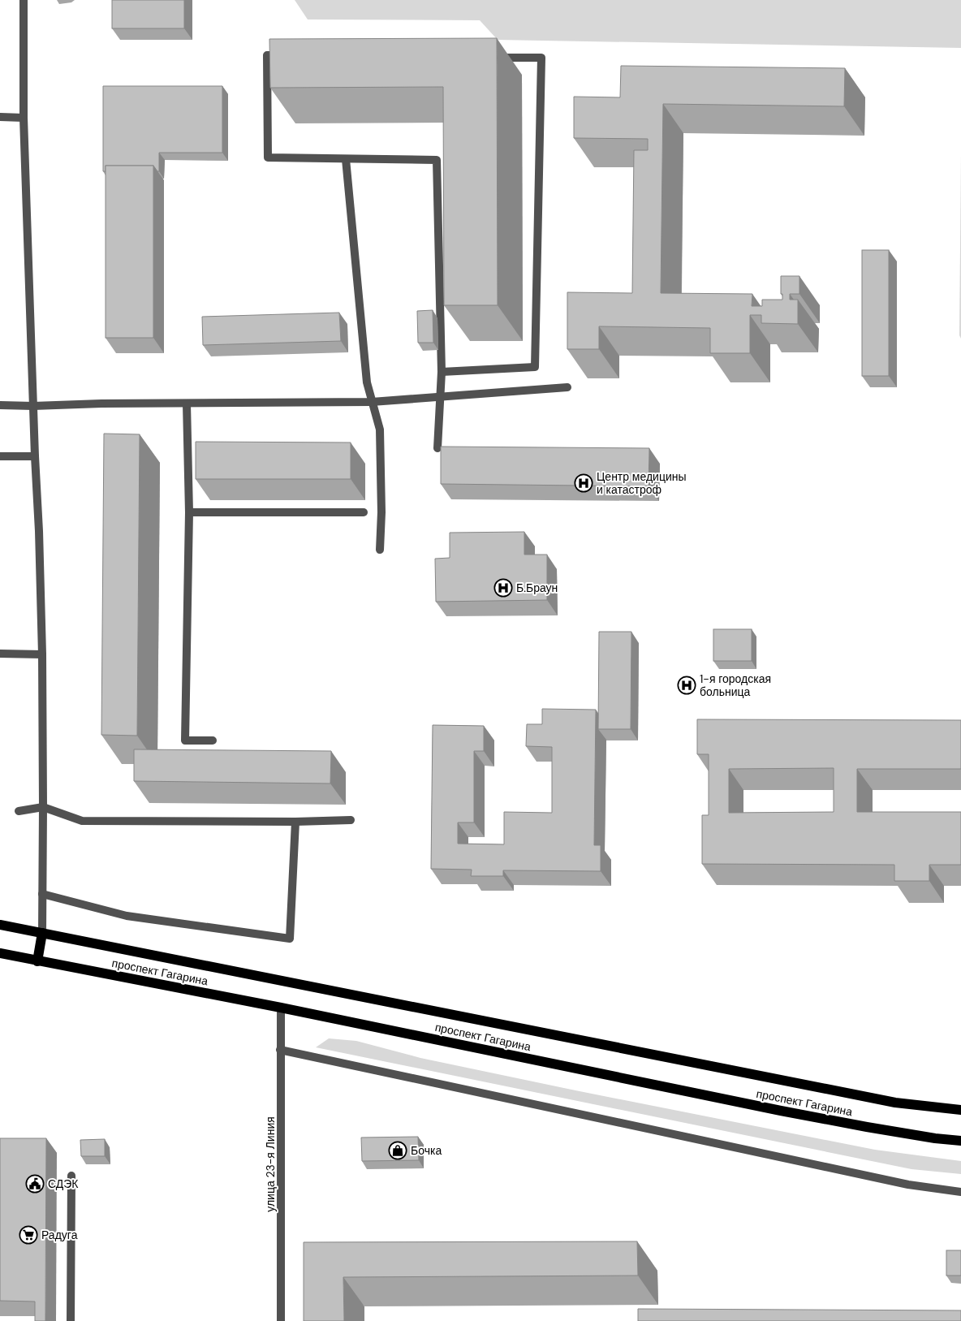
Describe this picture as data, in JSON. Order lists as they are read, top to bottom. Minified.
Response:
{"streets":{"main road":["проспект Гагарина"],"street":["улица 23-я Линия"]},"crossings":[["проспект Гагарина","улица 23-я Линия"]],"places":{"hospital":["Центр медицины и катастроф","Б.Браун","1-я городская больница"],"shop":["Бочка"],"public building":["СДЭК"],"supermarket":["Радуга"]}}
